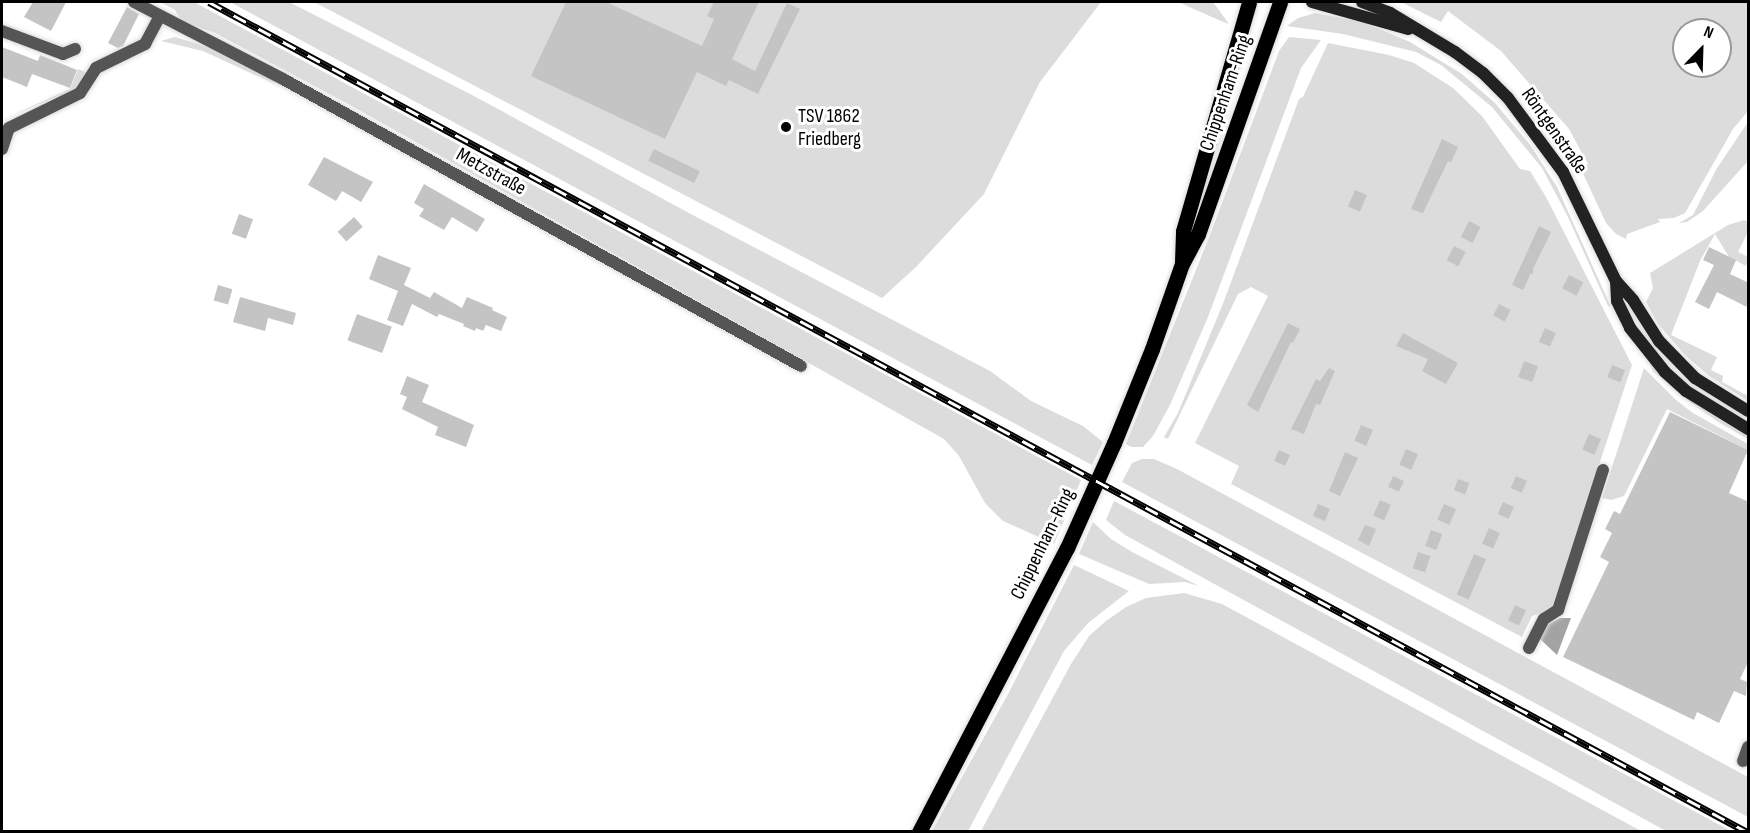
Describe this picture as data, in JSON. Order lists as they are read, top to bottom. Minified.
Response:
{"streets":{"main road":["Chippenham-Ring"],"street":["Röntgenstraße","Metzstraße"]},"places":["TSV 1862 Friedberg"],"north":"top right"}
